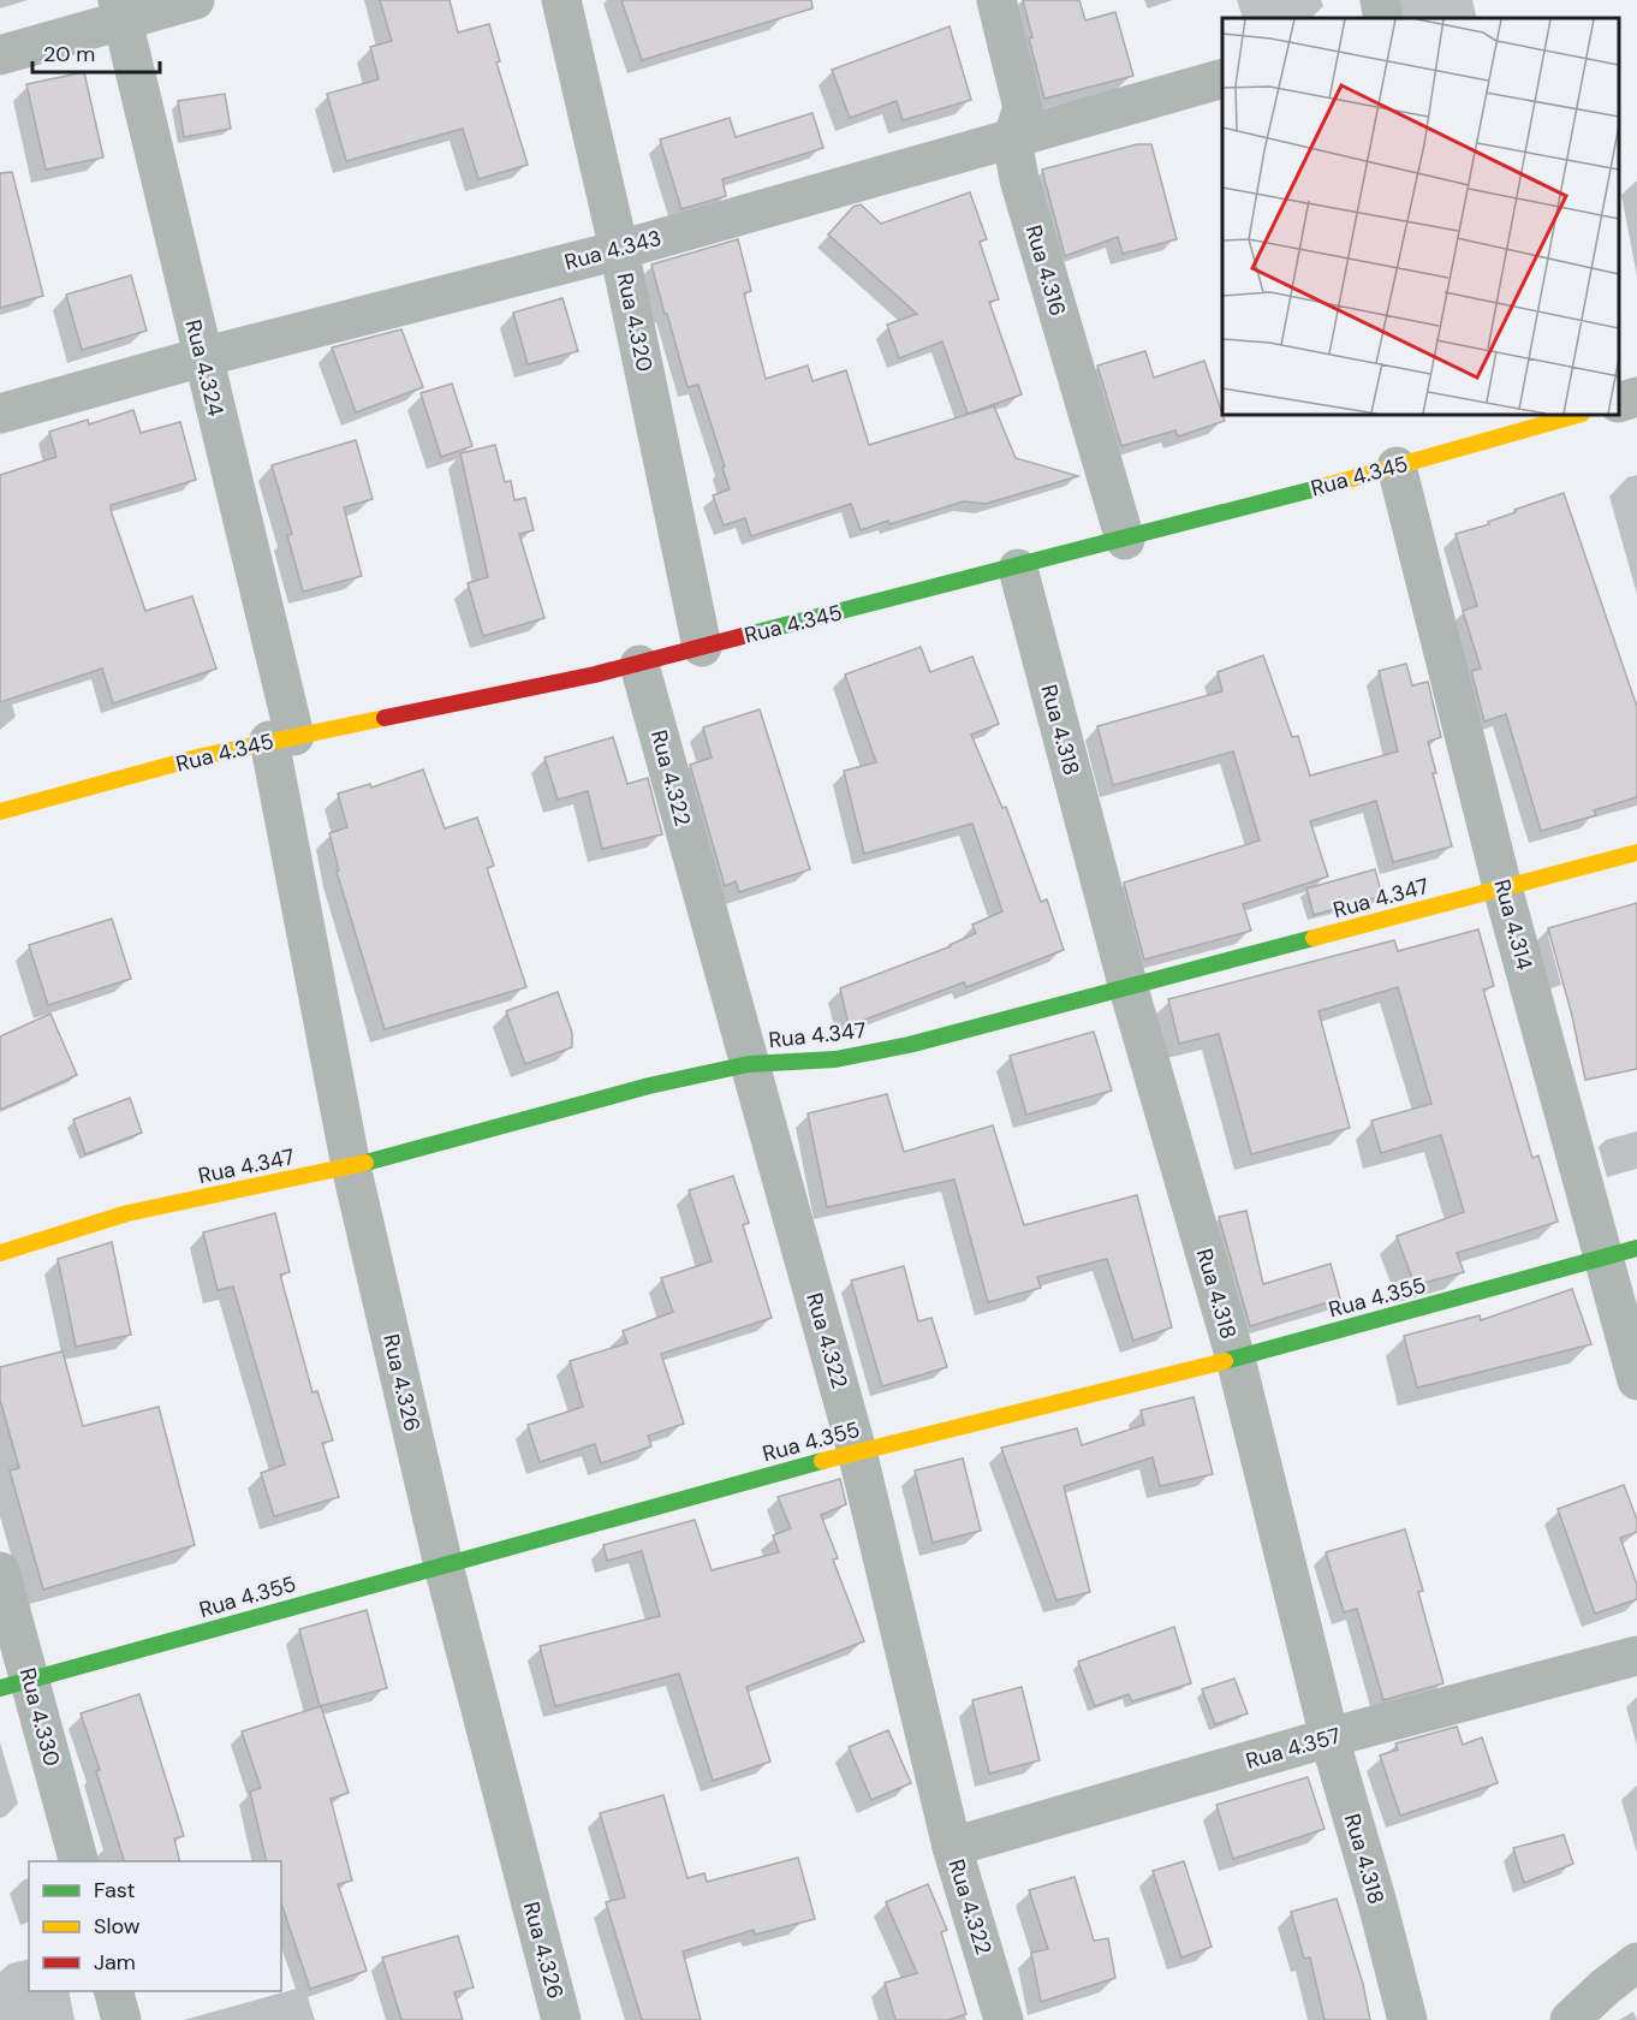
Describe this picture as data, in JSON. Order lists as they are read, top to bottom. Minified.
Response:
{"streets":{"street":["Rua 4.343","Rua 4.316","Rua 4.320","Rua 4.324","Rua 4.345","Rua 4.318","Rua 4.322","Rua 4.347","Rua 4.314","Rua 4.355","Rua 4.326","Rua 4.330","Rua 4.357"]},"crossings":[["Rua 4.343","Rua 4.316"],["Rua 4.343","Rua 4.320"],["Rua 4.343","Rua 4.324"],["Rua 4.316","Rua 4.345"],["Rua 4.320","Rua 4.345"],["Rua 4.324","Rua 4.345"],["Rua 4.324","Rua 4.326"],["Rua 4.345","Rua 4.318"],["Rua 4.345","Rua 4.322"],["Rua 4.345","Rua 4.314"],["Rua 4.345","Rua 4.326"],["Rua 4.318","Rua 4.347"],["Rua 4.318","Rua 4.355"],["Rua 4.318","Rua 4.357"],["Rua 4.322","Rua 4.347"],["Rua 4.322","Rua 4.355"],["Rua 4.322","Rua 4.357"],["Rua 4.347","Rua 4.314"],["Rua 4.347","Rua 4.326"],["Rua 4.314","Rua 4.355"],["Rua 4.355","Rua 4.326"],["Rua 4.355","Rua 4.330"]],"legend":["Fast","Slow","Jam"],"scale_bar":"20 m"}
